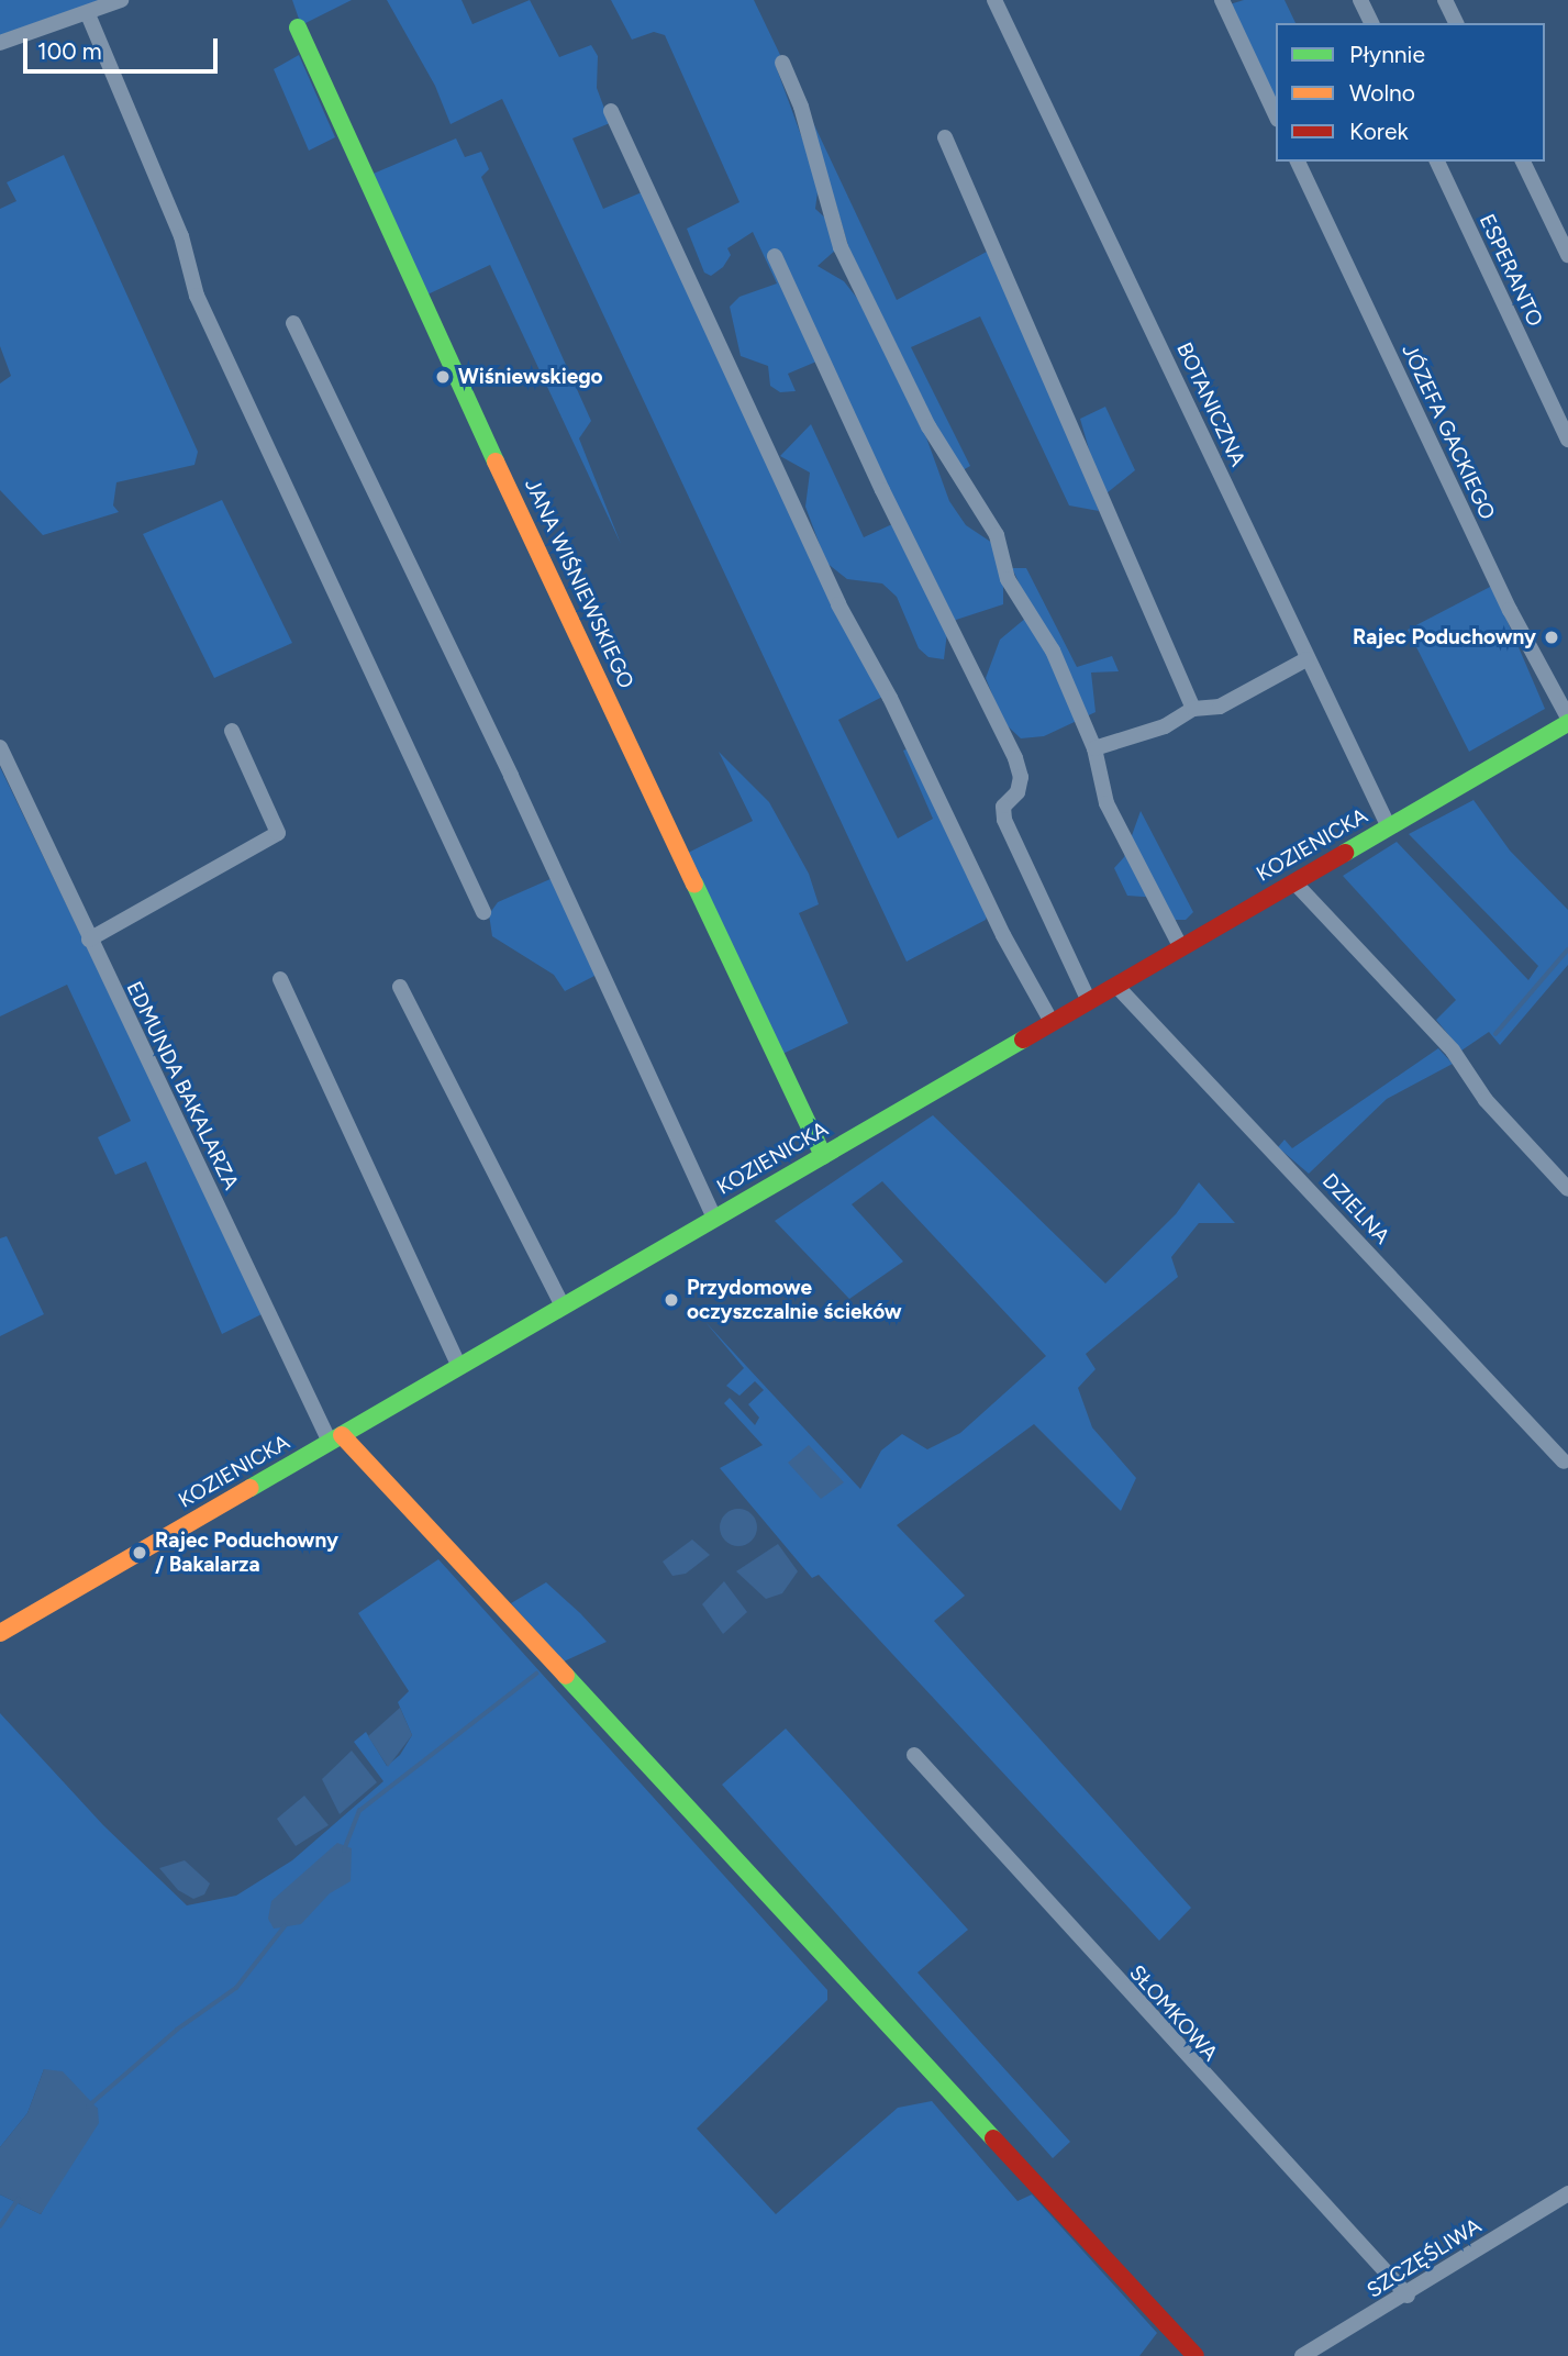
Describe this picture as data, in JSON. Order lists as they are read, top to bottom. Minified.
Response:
{"streets":{"street":["ESPERANTO","BOTANICZNA","JÓZEFA GACKIEGO","JANA WIŚNIEWSKIEGO","KOZIENICKA","EDMUNDA BAKALARZA","DZIELNA","SŁOMKOWA","SZCZĘŚLIWA"]},"crossings":[["BOTANICZNA","KOZIENICKA"],["JÓZEFA GACKIEGO","KOZIENICKA"],["JANA WIŚNIEWSKIEGO","KOZIENICKA"],["KOZIENICKA","EDMUNDA BAKALARZA"],["KOZIENICKA","DZIELNA"],["SŁOMKOWA","SZCZĘŚLIWA"]],"places":["Wiśniewskiego","Rajec Poduchowny","Przydomowe oczyszczalnie ścieków","Rajec Poduchowny / Bakalarza"],"legend":["Płynnie","Wolno","Korek"],"scale_bar":"100 m"}
